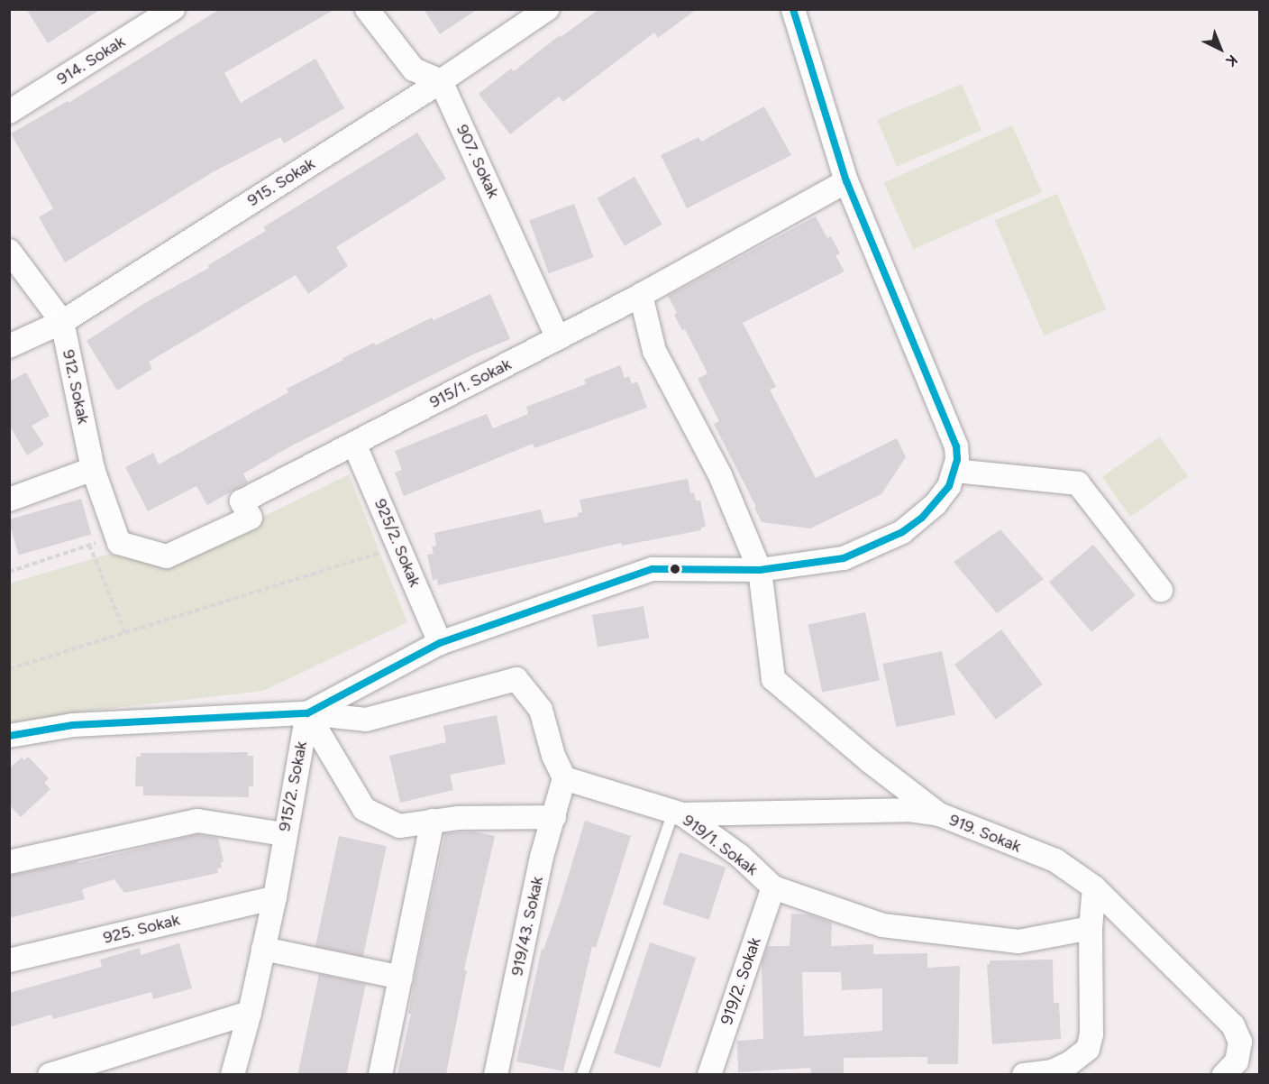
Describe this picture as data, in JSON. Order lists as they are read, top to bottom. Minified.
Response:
{"streets":{"street":["914. Sokak","907. Sokak","915. Sokak","915/1. Sokak","912. Sokak","925/2. Sokak","915/2. Sokak","919. Sokak","919/1. Sokak","919/43. Sokak","925. Sokak","919/2. Sokak"]},"crossings":[["907. Sokak","915. Sokak"],["907. Sokak","915/1. Sokak"],["915. Sokak","912. Sokak"],["915/1. Sokak","912. Sokak"],["915/1. Sokak","925/2. Sokak"],["915/2. Sokak","925. Sokak"],["919/1. Sokak","919/43. Sokak"],["919/1. Sokak","919/2. Sokak"]],"north":"bottom right"}
